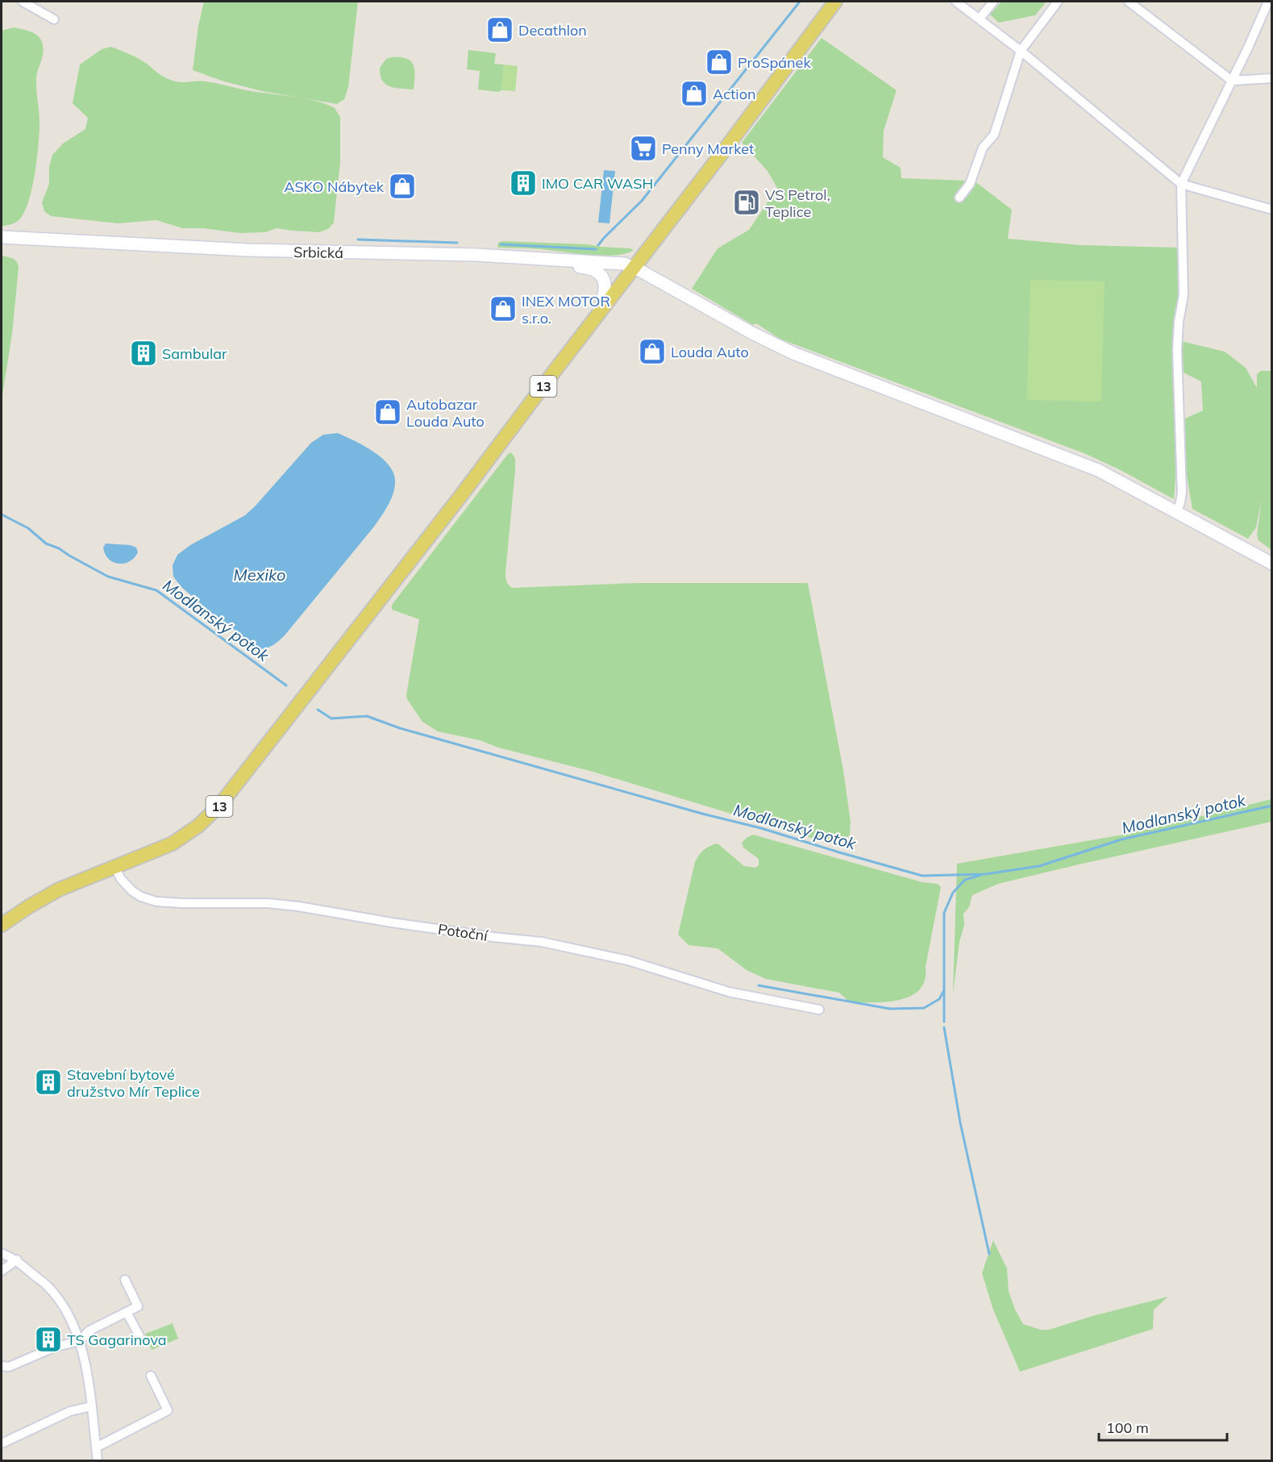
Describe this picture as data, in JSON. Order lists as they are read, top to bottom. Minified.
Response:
{"streets":{"main road":["13"],"street":["Srbická","Potoční"]},"crossings":[["Srbická","13"],["13","Potoční"]],"water":["Mexiko","Modlanský potok"],"places":{"shop":["Decathlon","ProSpánek","Action","ASKO Nábytek","INEX MOTOR s.r.o.","Louda Auto","Autobazar Louda Auto"],"supermarket":["Penny Market"],"building":["IMO CAR WASH","Sambular","Stavební bytové družstvo Mír Teplice","TS Gagarinova"],"fuel station":["VS Petrol, Teplice"]},"scale_bar":"100 m"}
